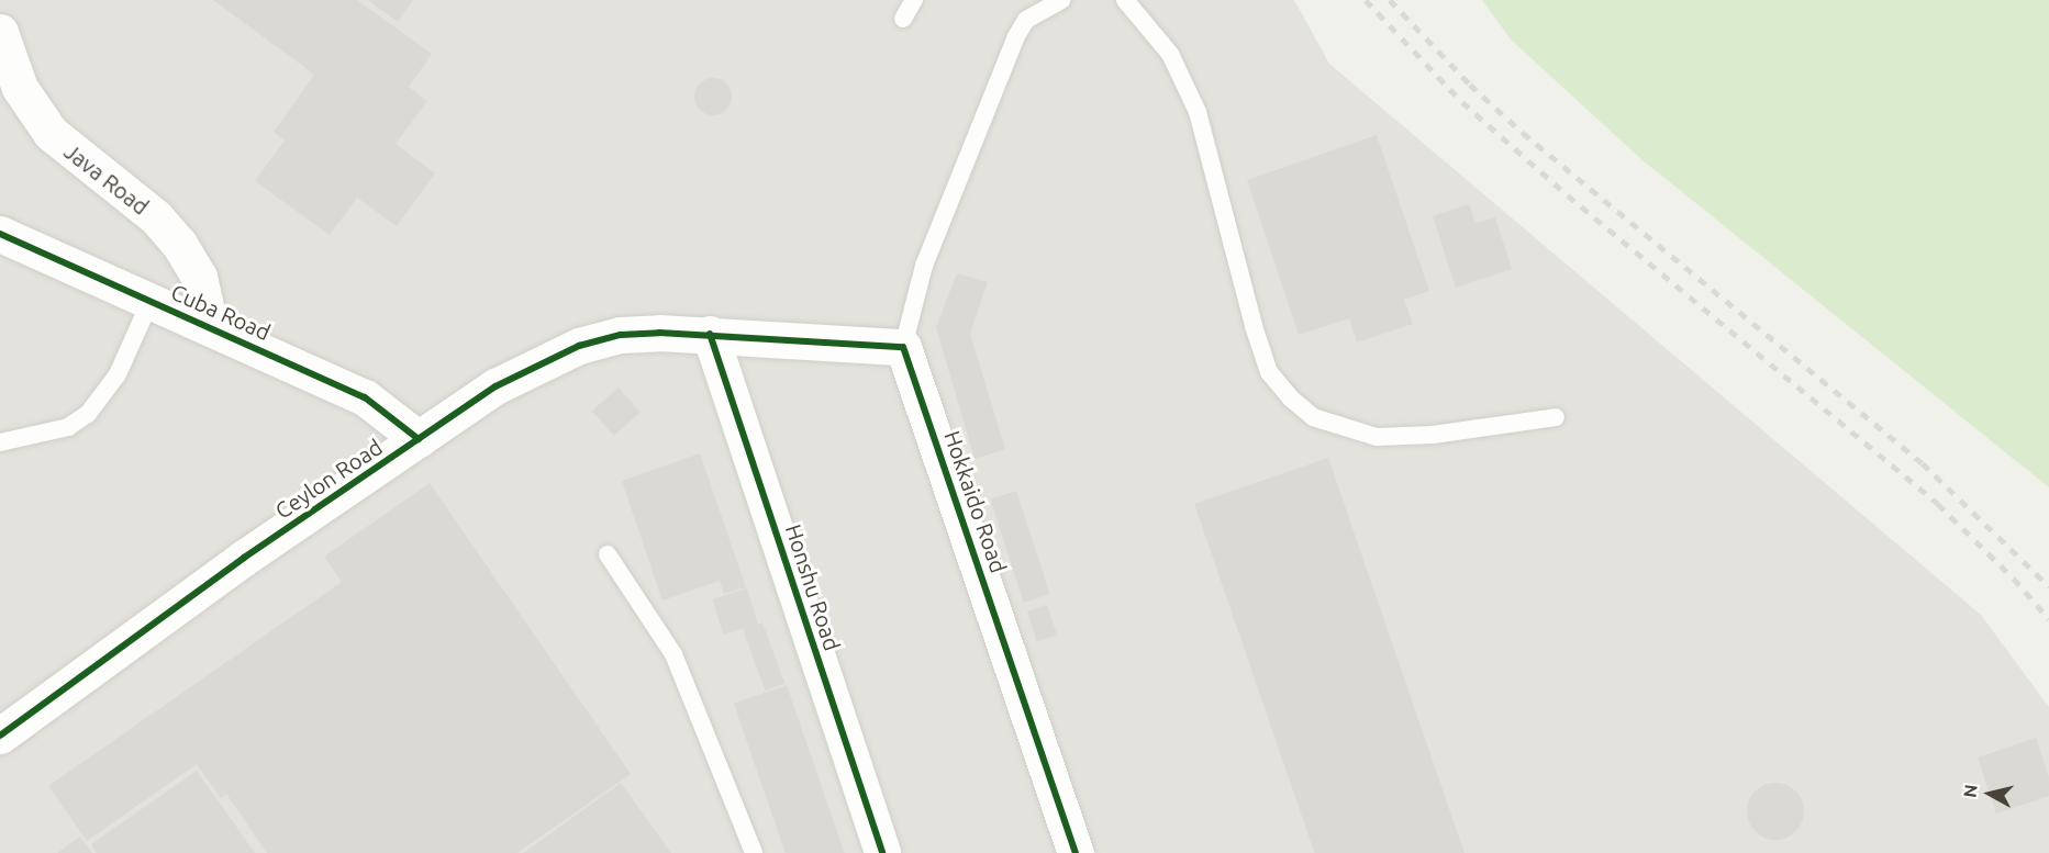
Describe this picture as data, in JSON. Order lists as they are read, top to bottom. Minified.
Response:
{"streets":{"street":["Java Road","Cuba Road","Ceylon Road","Hokkaido Road","Honshu Road"]},"crossings":[["Java Road","Cuba Road"],["Cuba Road","Ceylon Road"],["Ceylon Road","Honshu Road"]],"north":"left"}
